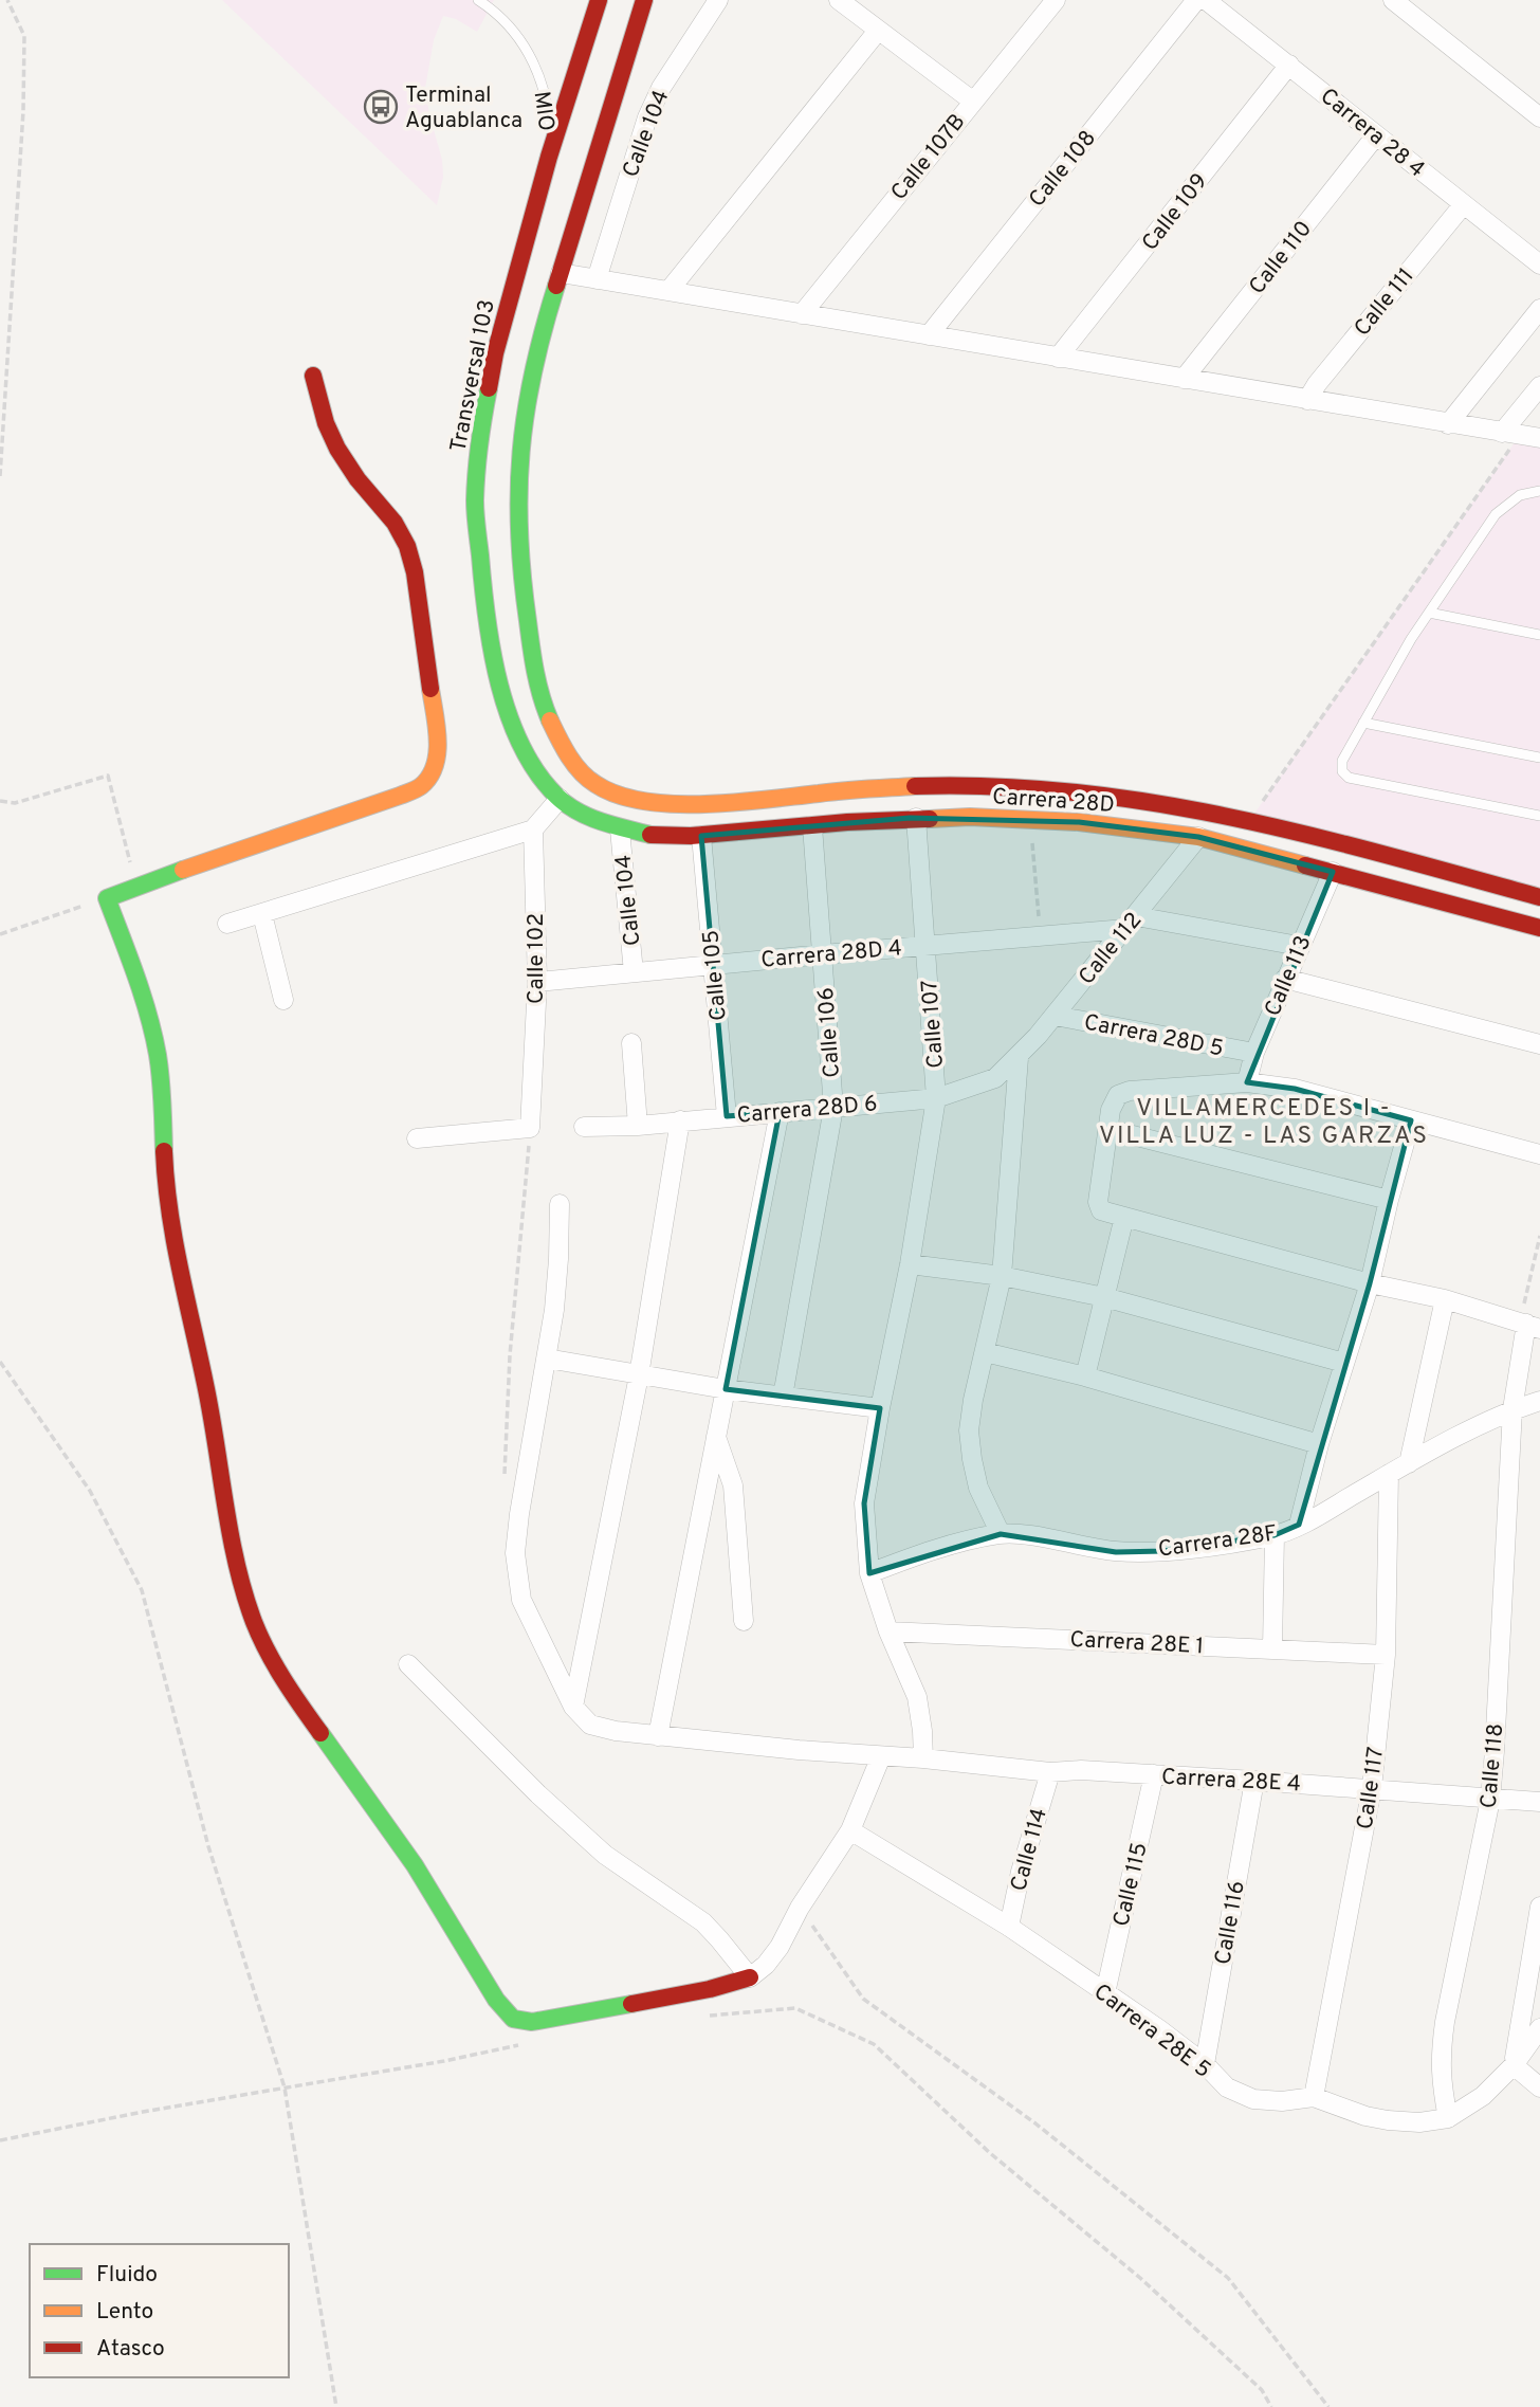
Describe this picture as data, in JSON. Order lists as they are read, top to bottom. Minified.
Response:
{"streets":{"street":["Carrera 28 4","Calle 104","Calle 107B","Calle 108","Calle 109","Calle 110","Calle 111","Transversal 103","Carrera 28D","Calle 112","Carrera 28D 4","Calle 102","Calle 105","Calle 113","Calle 107","Calle 106","Carrera 28D 5","Carrera 28D 6","Carrera 28F","Carrera 28E 1","Calle 118","Carrera 28E 4","Calle 117","Calle 114","Calle 115","Calle 116","Carrera 28E 5"],"lane":["MIO"]},"crossings":[["MIO","Transversal 103"],["Carrera 28 4","Calle 109"],["Carrera 28 4","Calle 110"],["Carrera 28 4","Calle 111"],["Calle 104","Carrera 28D"],["Calle 104","Carrera 28D 4"],["Transversal 103","Carrera 28D"],["Carrera 28D","Calle 112"],["Carrera 28D","Calle 105"],["Carrera 28D","Calle 113"],["Carrera 28D","Calle 107"],["Carrera 28D","Calle 106"],["Calle 112","Carrera 28D 4"],["Calle 112","Carrera 28D 5"],["Calle 112","Carrera 28D 6"],["Carrera 28D 4","Calle 102"],["Carrera 28D 4","Calle 105"],["Carrera 28D 4","Calle 113"],["Carrera 28D 4","Calle 107"],["Carrera 28D 4","Calle 106"],["Calle 105","Carrera 28D 6"],["Calle 113","Carrera 28D 5"],["Calle 107","Carrera 28D 6"],["Calle 107","Carrera 28F"],["Calle 107","Carrera 28E 1"],["Calle 107","Carrera 28E 4"],["Calle 106","Carrera 28D 6"],["Carrera 28F","Calle 118"],["Carrera 28F","Calle 117"],["Carrera 28E 1","Calle 117"],["Calle 118","Carrera 28E 4"],["Calle 118","Carrera 28E 5"],["Carrera 28E 4","Calle 117"],["Carrera 28E 4","Calle 114"],["Carrera 28E 4","Calle 115"],["Carrera 28E 4","Calle 116"],["Calle 117","Carrera 28E 5"],["Calle 114","Carrera 28E 5"],["Calle 115","Carrera 28E 5"],["Calle 116","Carrera 28E 5"]],"districts":["VILLAMERCEDES I - VILLA LUZ - LAS GARZAS"],"places":{"bus stop":["Terminal Aguablanca"]},"legend":["Fluido","Lento","Atasco"]}
